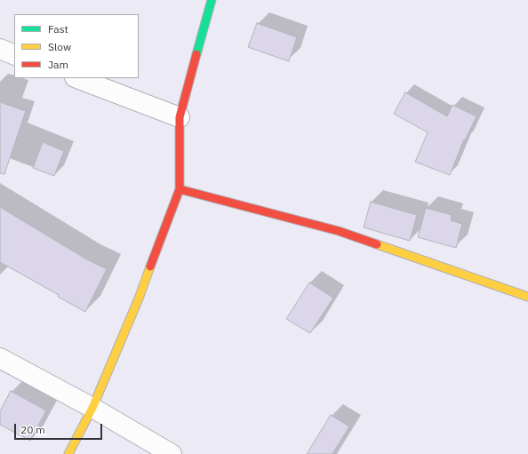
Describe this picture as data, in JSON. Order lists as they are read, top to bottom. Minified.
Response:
{"legend":["Fast","Slow","Jam"],"scale_bar":"20 m"}
